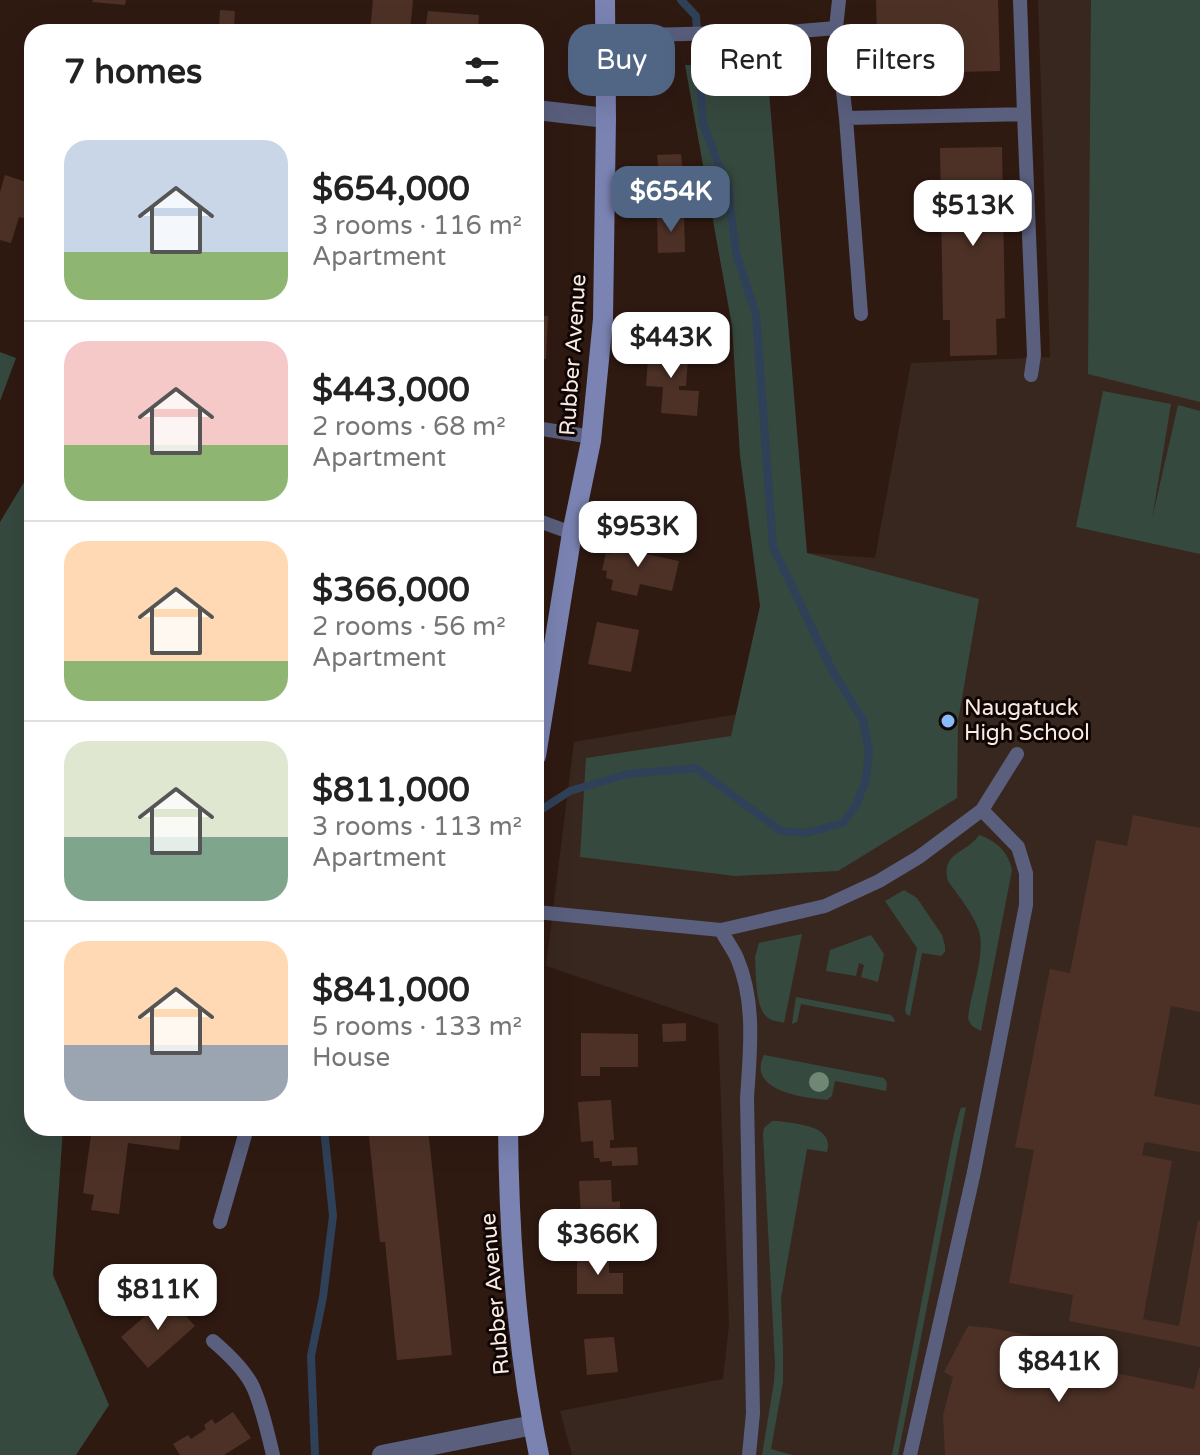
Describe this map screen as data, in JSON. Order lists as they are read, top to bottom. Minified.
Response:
{"streets":{"street":["Rubber Avenue"]},"places":["Naugatuck High School"],"page":{"chip":["Buy","Rent","Filters"],"heading":"7 homes","list":[{"name":"$654,000","note":"3 rooms · 116 m² · Apartment"},{"name":"$443,000","note":"2 rooms · 68 m² · Apartment"},{"name":"$366,000","note":"2 rooms · 56 m² · Apartment"},{"name":"$811,000","note":"3 rooms · 113 m² · Apartment"},{"name":"$841,000","note":"5 rooms · 133 m² · House"}],"price":["$654K","$513K","$443K","$953K","$366K","$811K","$841K"]}}
